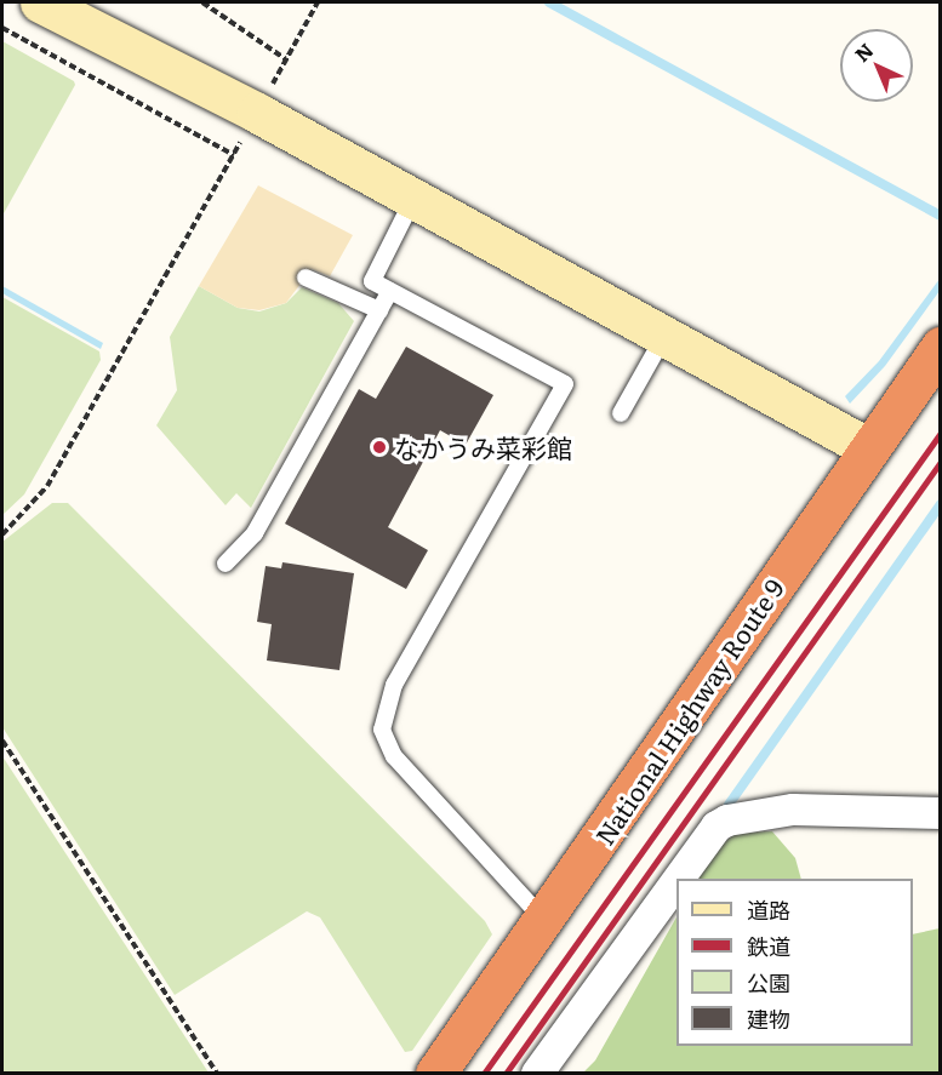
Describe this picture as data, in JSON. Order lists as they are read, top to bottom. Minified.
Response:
{"streets":{"highway":["National Highway Route 9"]},"places":["なかうみ菜彩館"],"legend":["道路","鉄道","公園","建物"],"north":"top left"}
